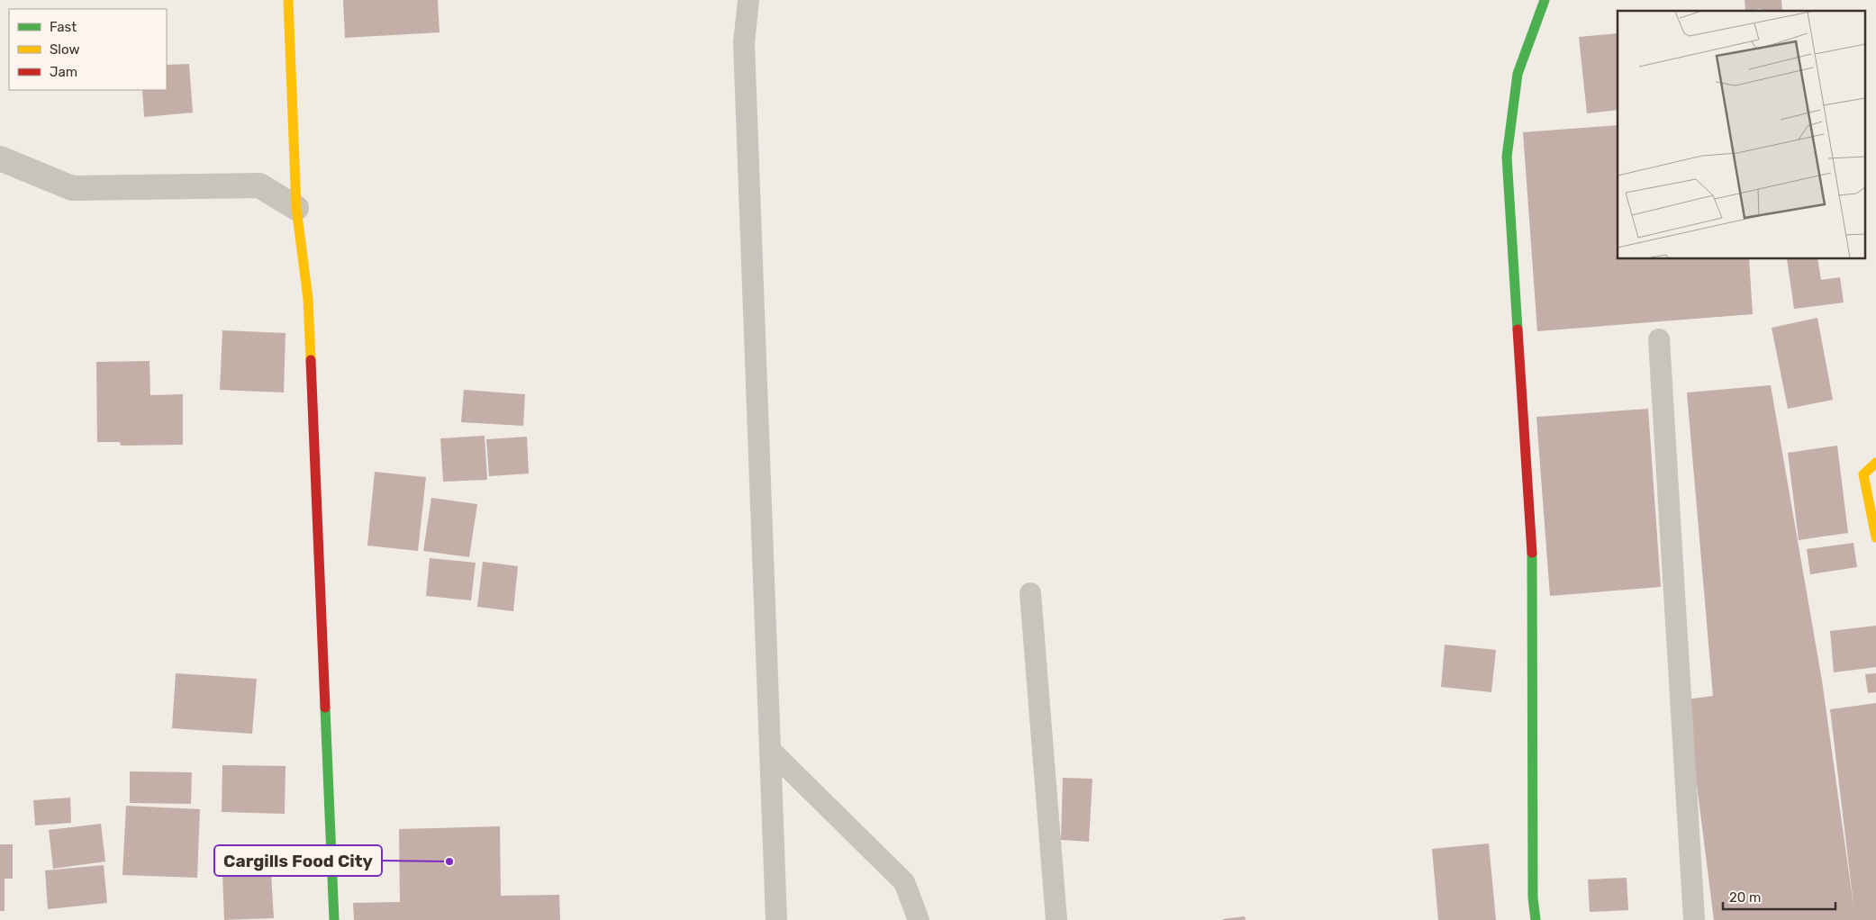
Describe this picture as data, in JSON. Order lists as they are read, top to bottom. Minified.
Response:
{"places":["Cargills Food City"],"legend":["Fast","Slow","Jam"],"scale_bar":"20 m"}
